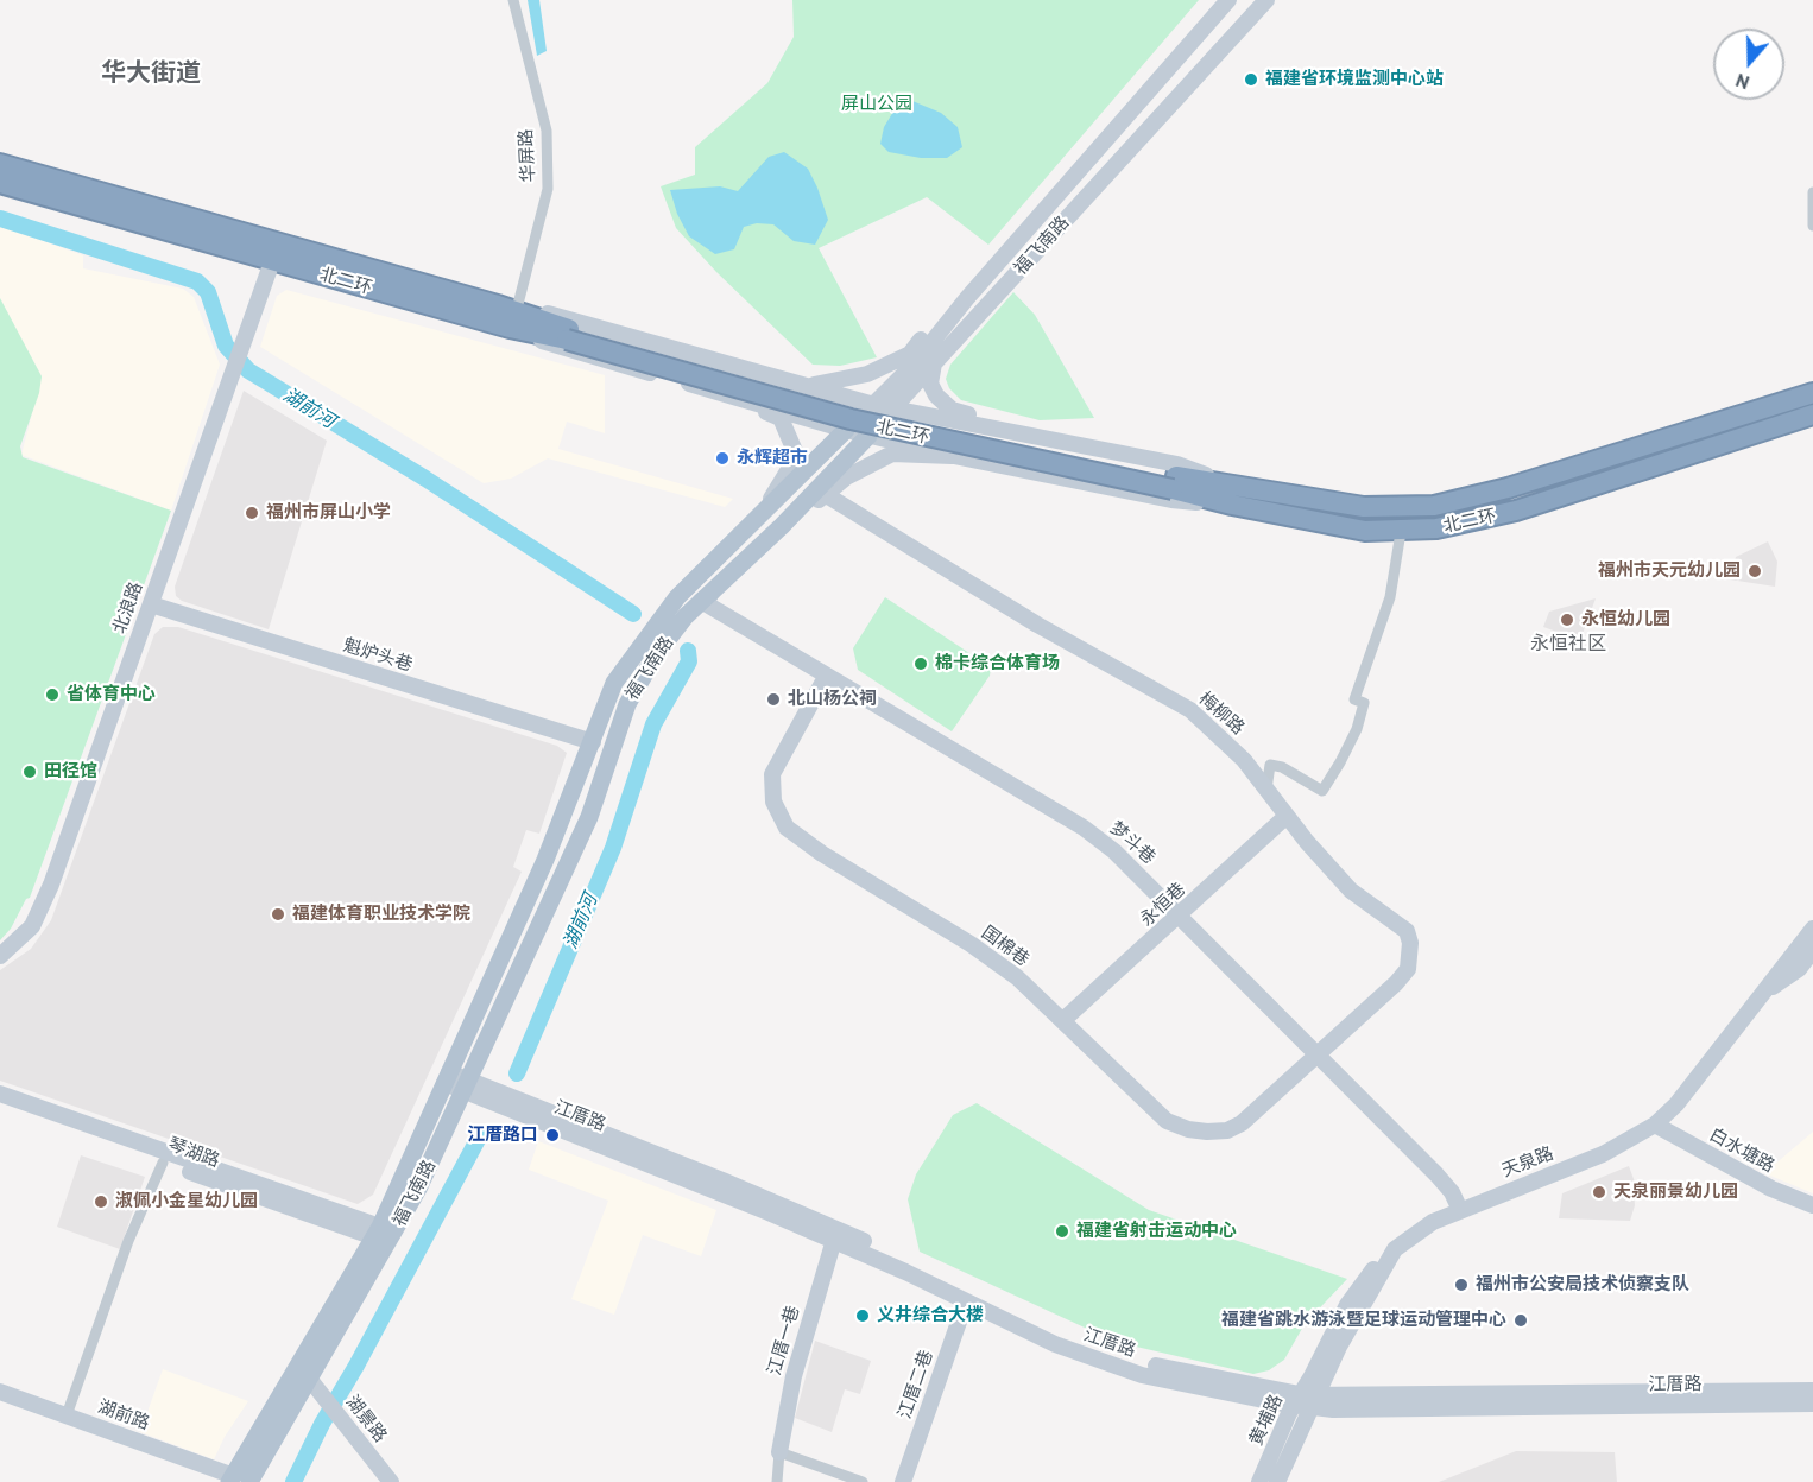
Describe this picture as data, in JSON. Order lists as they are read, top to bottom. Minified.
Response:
{"streets":{"highway":["北二环"],"main road":["福飞南路","北浪路","魁炉头巷","梅柳路","梦斗巷","永恒巷","国棉巷","江厝路","白水塘路","琴湖路","天泉路","江厝一巷","江厝二巷","湖前路","湖景路","黄埔路"],"street":["华屏路"]},"crossings":[["华屏路","北二环"],["福飞南路","魁炉头巷"],["福飞南路","梦斗巷"],["福飞南路","江厝路"],["福飞南路","琴湖路"],["福飞南路","湖前路"],["福飞南路","湖景路"],["北二环","北浪路"],["北浪路","魁炉头巷"],["梅柳路","梦斗巷"],["梅柳路","永恒巷"],["梅柳路","国棉巷"],["梦斗巷","永恒巷"],["梦斗巷","国棉巷"],["梦斗巷","天泉路"],["永恒巷","国棉巷"],["江厝路","江厝一巷"],["江厝路","江厝二巷"],["江厝路","黄埔路"],["白水塘路","天泉路"],["天泉路","黄埔路"]],"districts":["华大街道","永恒社区"],"water":["湖前河"],"parks":["屏山公园"],"places":["福建省环境监测中心站","永辉超市","福州市屏山小学","福州市天元幼儿园","永恒幼儿园","棉卡综合体育场","省体育中心","北山杨公祠","田径馆","福建体育职业技术学院","江厝路口","天泉丽景幼儿园","淑佩小金星幼儿园","福建省射击运动中心","福州市公安局技术侦察支队","义井综合大楼","福建省跳水游泳暨足球运动管理中心"],"north":"bottom"}
